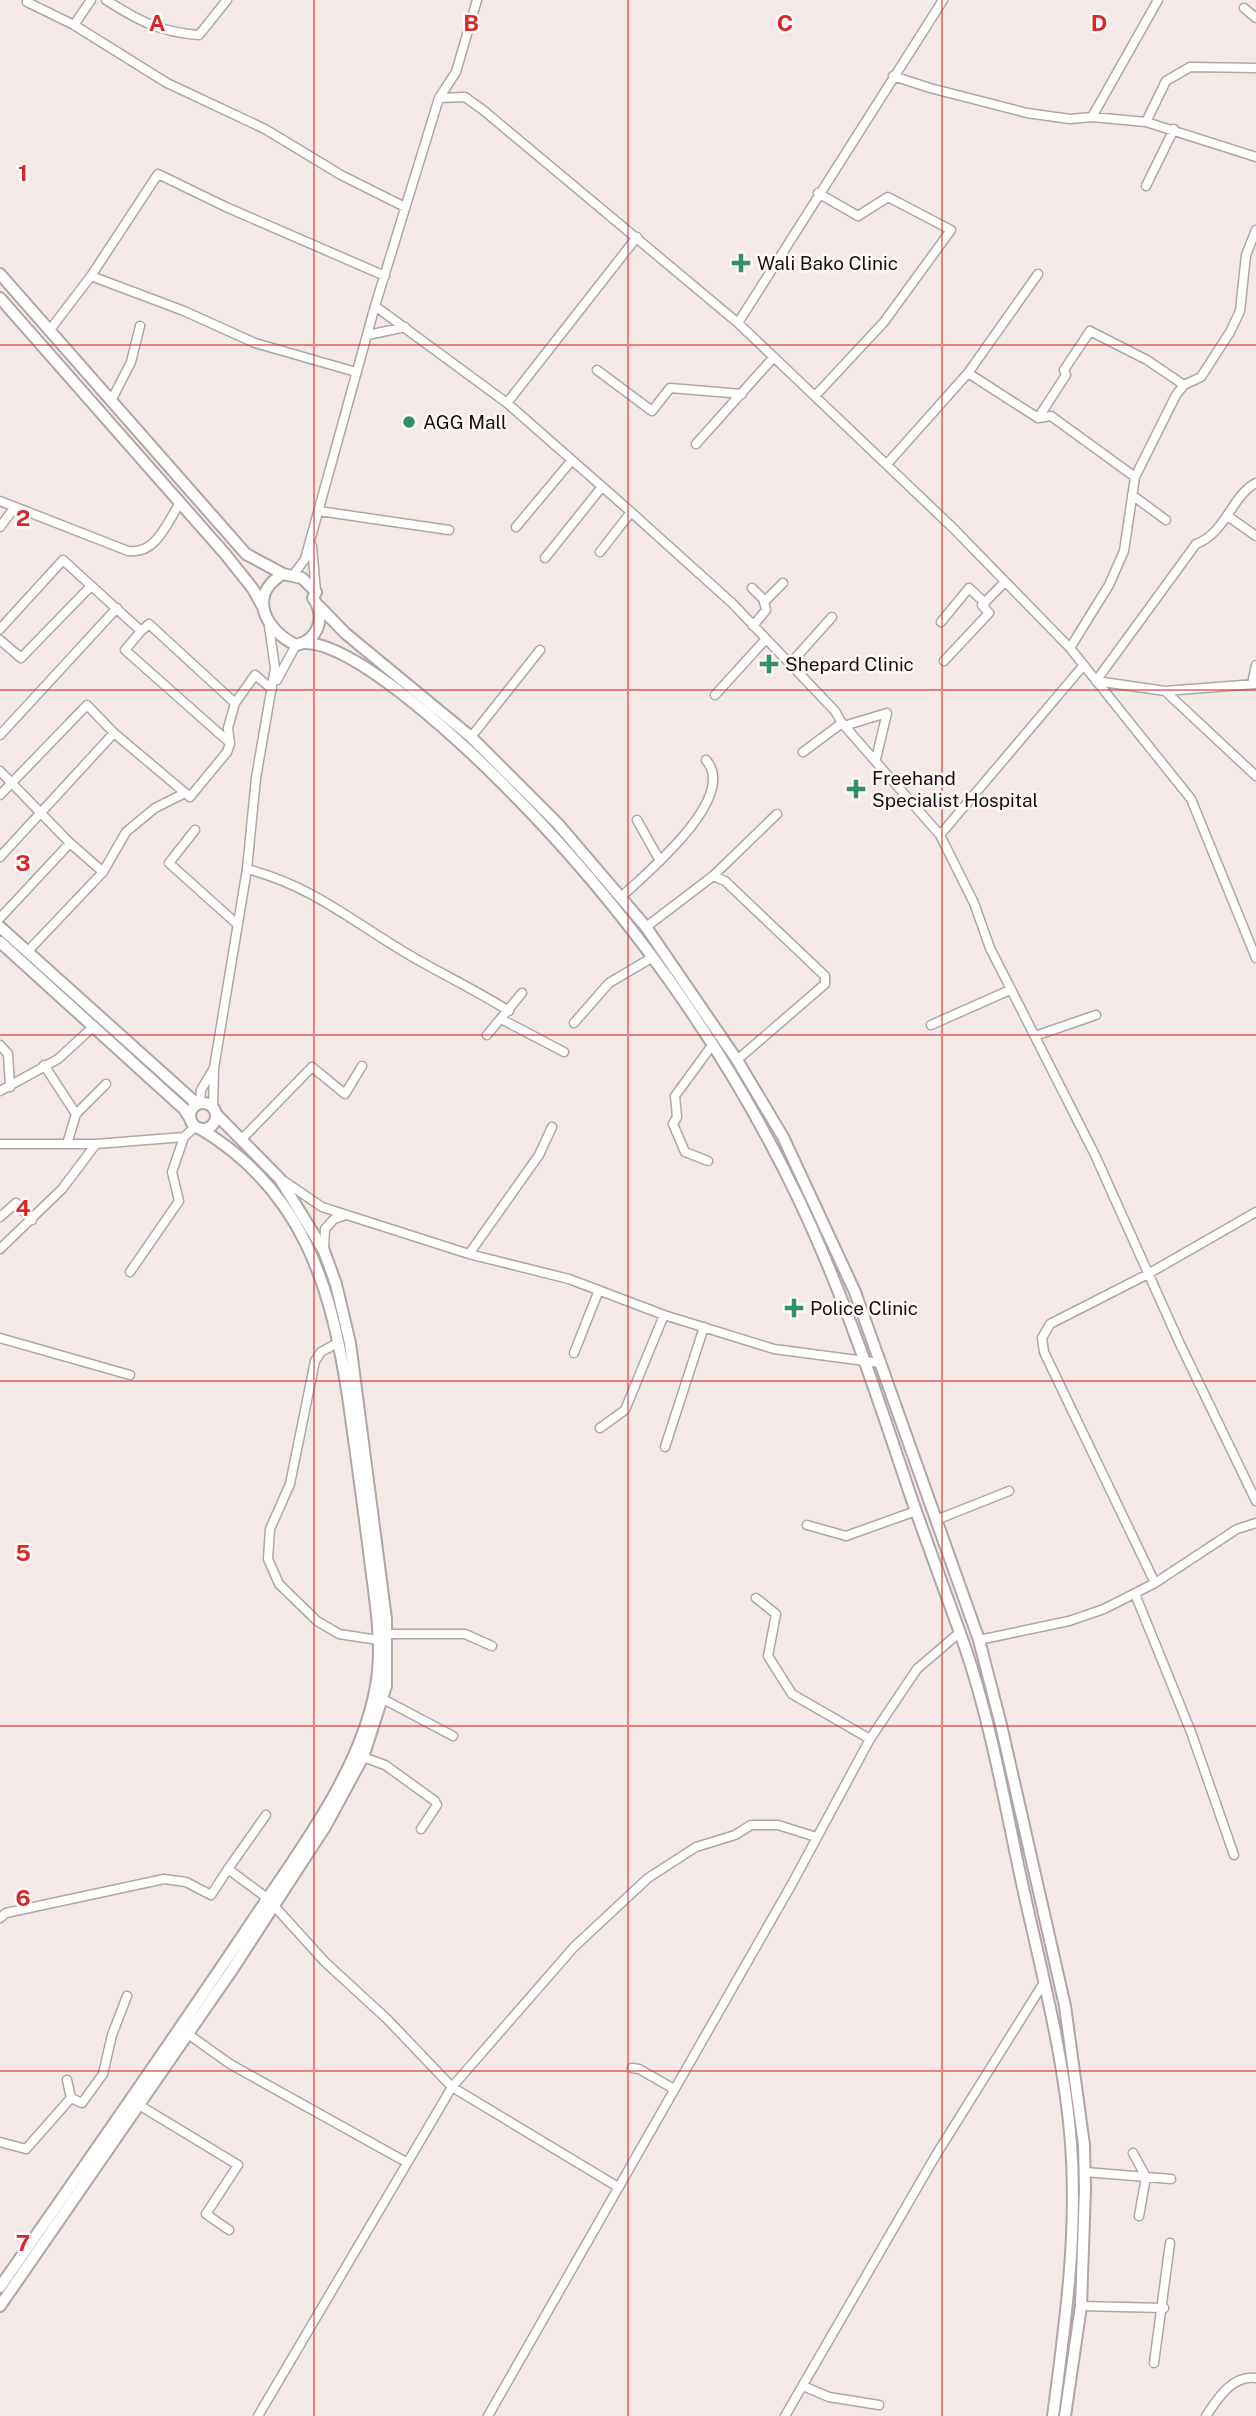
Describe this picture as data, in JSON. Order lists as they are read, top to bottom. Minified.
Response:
{"places":{"health":["Wali Bako Clinic","Shepard Clinic","Freehand Specialist Hospital","Police Clinic"],"other":["AGG Mall"]},"grid":{"columns":["A","B","C","D"],"rows":["1","2","3","4","5","6","7"]}}
